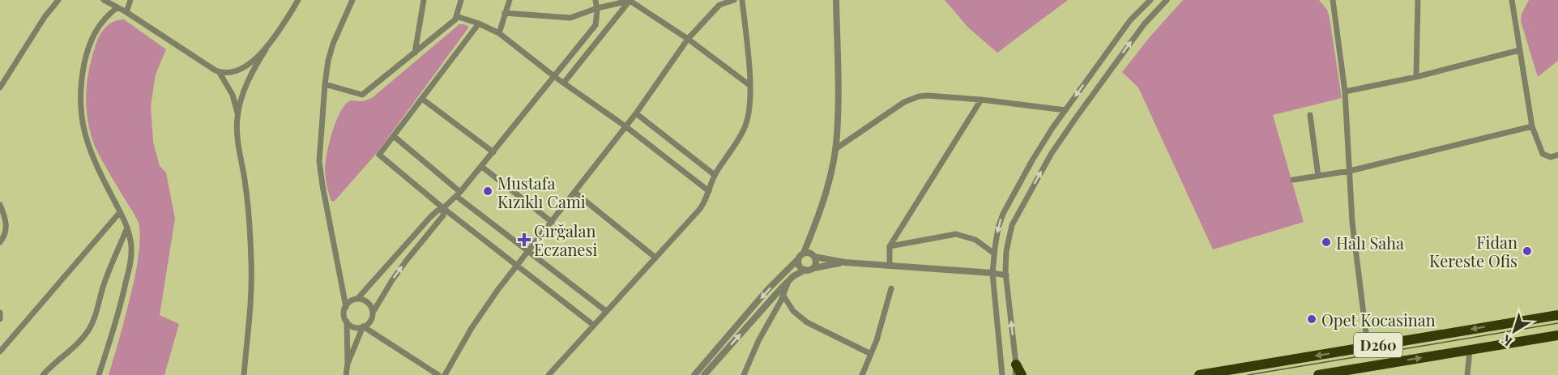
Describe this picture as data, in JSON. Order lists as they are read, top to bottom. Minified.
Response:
{"streets":{"highway":["D260"]},"places":{"other":["Mustafa Kızıklı Cami","Halı Saha","Fidan Kereste Ofis","Opet Kocasinan"],"health":["Çırğalan Eczanesi"]},"north":"bottom left"}
